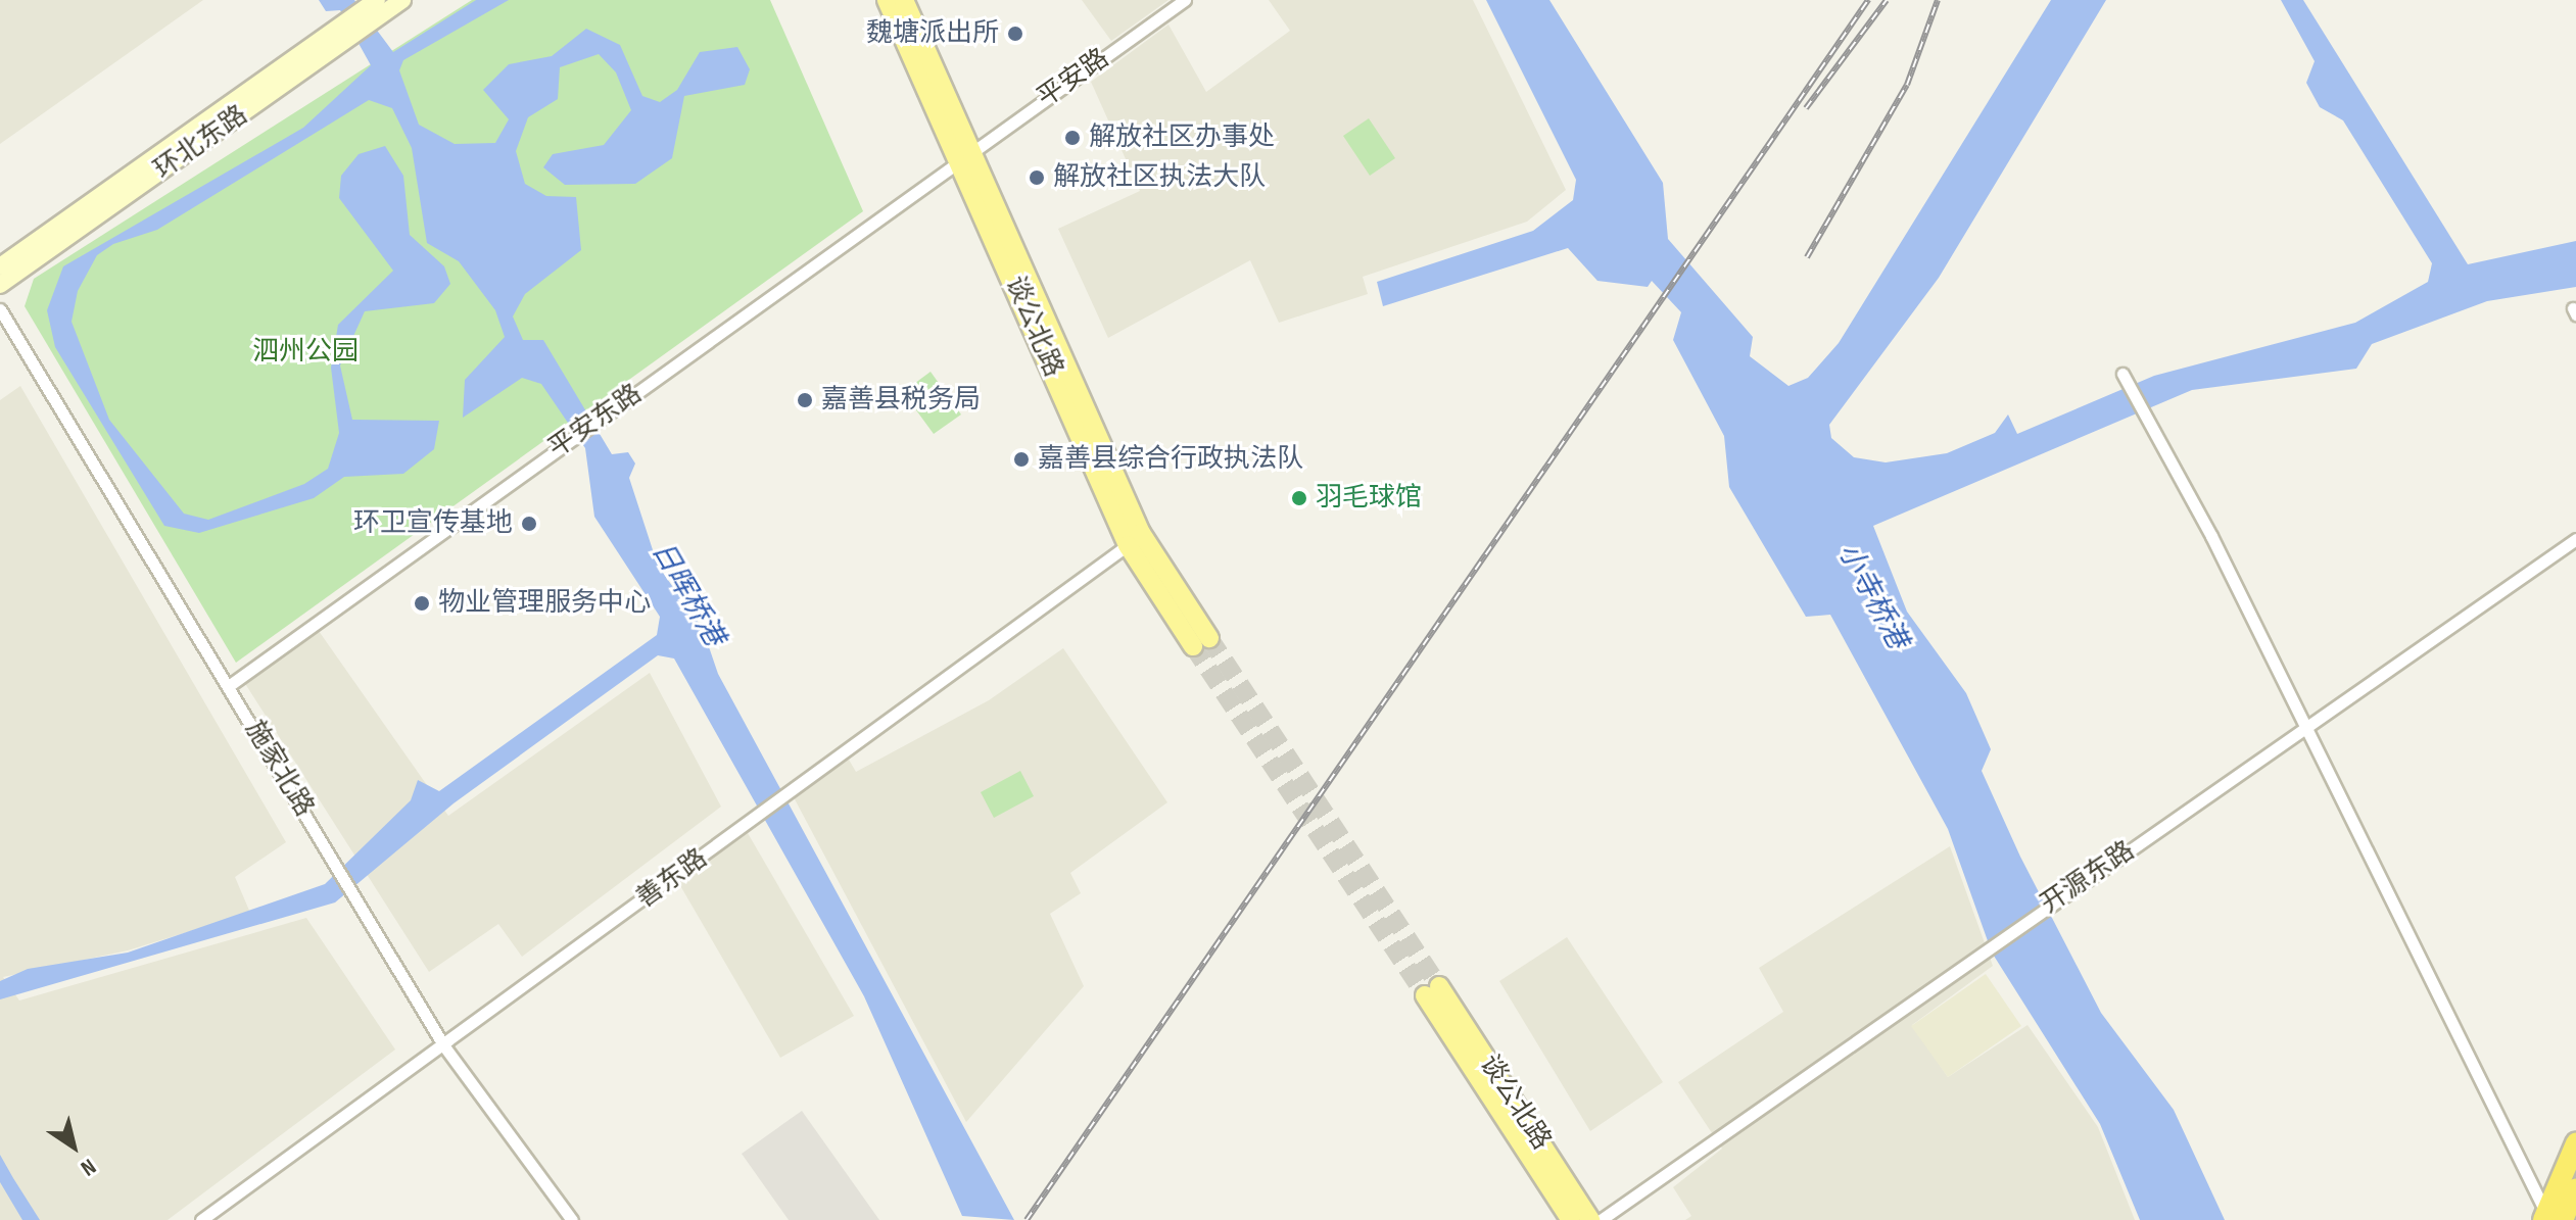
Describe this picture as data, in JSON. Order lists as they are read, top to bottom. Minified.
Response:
{"streets":{"main road":["谈公北路"],"street":["平安路","环北东路","平安东路","施家北路","开源东路","善东路"]},"crossings":[["平安路","谈公北路"],["平安路","平安东路"],["谈公北路","平安东路"],["谈公北路","善东路"],["平安东路","施家北路"],["施家北路","善东路"]],"water":["日晖桥港","小寺桥港"],"parks":["泗州公园"],"places":["魏塘派出所","解放社区办事处","解放社区执法大队","嘉善县税务局","嘉善县综合行政执法队","羽毛球馆","环卫宣传基地","物业管理服务中心"],"north":"bottom right"}
